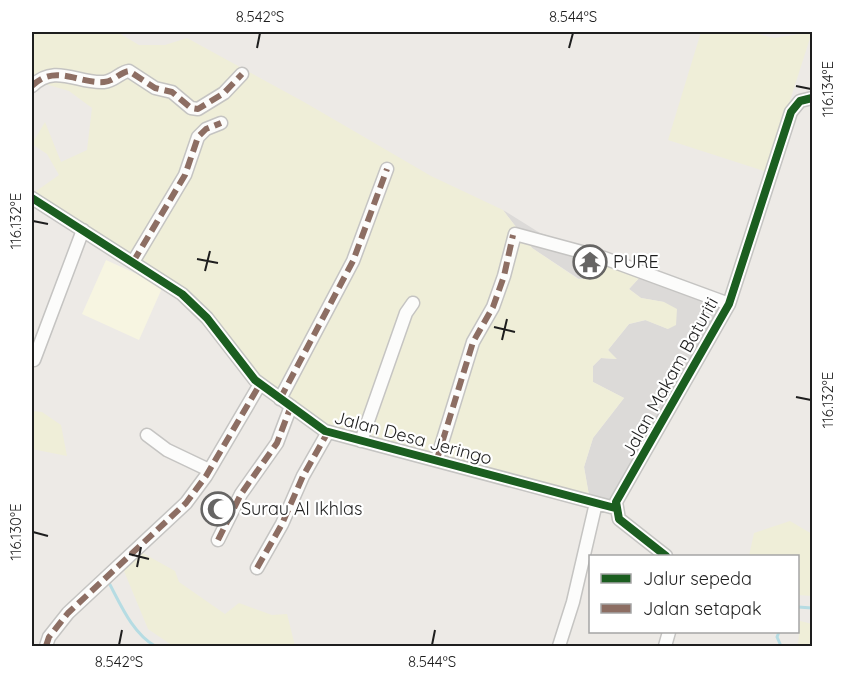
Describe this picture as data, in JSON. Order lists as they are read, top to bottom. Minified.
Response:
{"streets":{"street":["Jalan Makam Baturiti","Jalan Desa Jeringo"]},"crossings":[["Jalan Makam Baturiti","Jalan Desa Jeringo"]],"places":{"temple":["PURE"],"mosque":["Surau Al Ikhlas"]},"legend":["Jalur sepeda","Jalan setapak"],"coordinates":["8.542°S","8.544°S","116.134°E","116.132°E","116.130°E"]}
